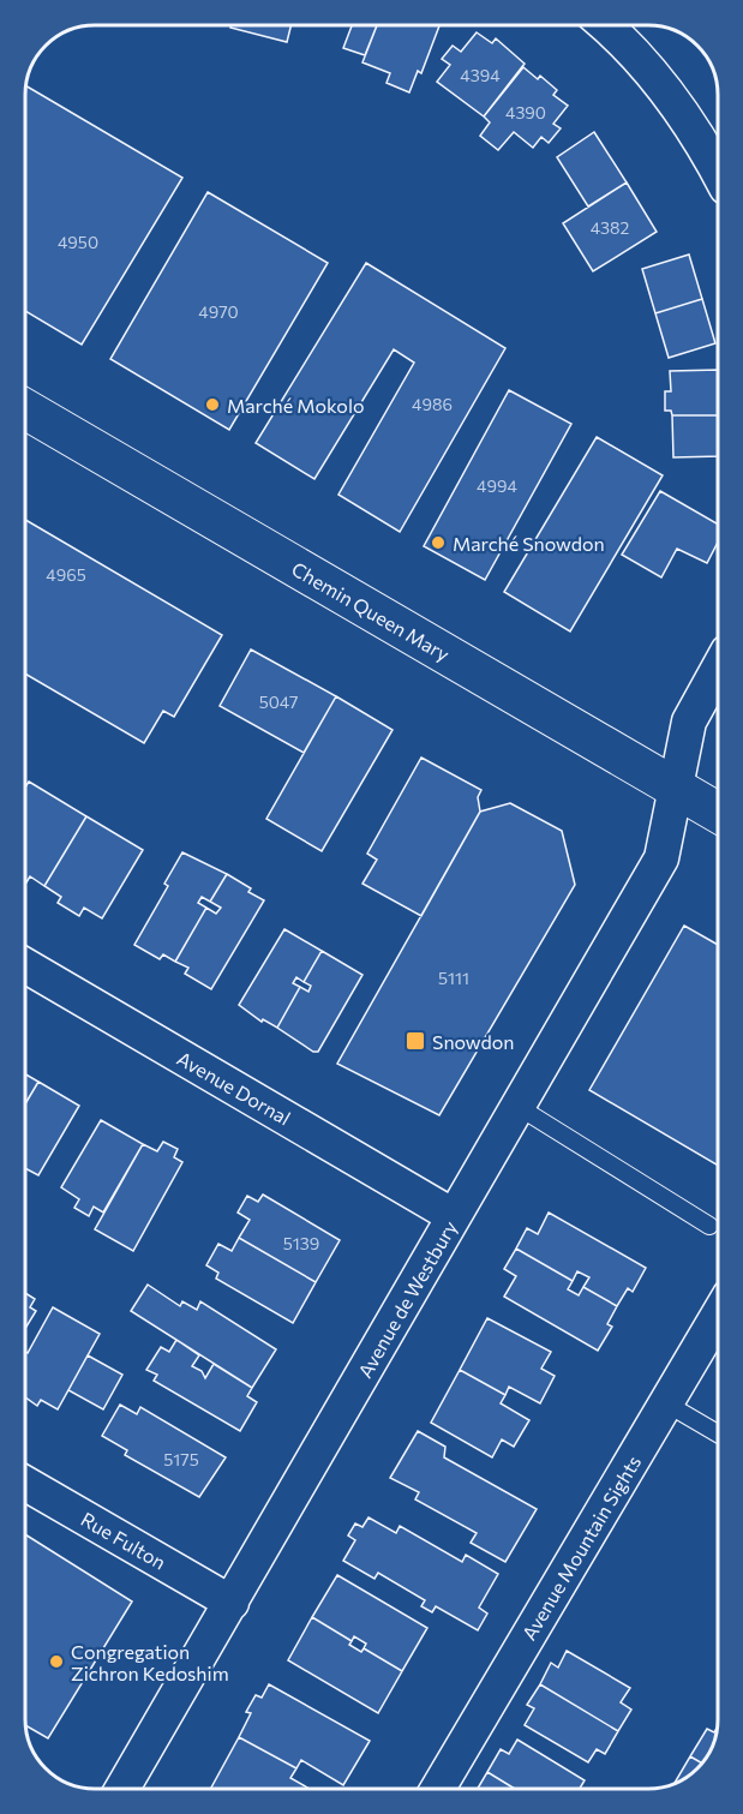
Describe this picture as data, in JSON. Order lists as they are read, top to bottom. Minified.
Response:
{"streets":{"street":["Chemin Queen Mary","Avenue Dornal","Avenue de Westbury","Rue Fulton","Avenue Mountain Sights"]},"crossings":[["Chemin Queen Mary","Avenue de Westbury"],["Avenue Dornal","Avenue de Westbury"],["Avenue de Westbury","Rue Fulton"]],"places":{"other":["Marché Mokolo","Marché Snowdon","Congregation Zichron Kedoshim"],"transit":["Snowdon"]},"house_numbers":["4394","4390","4382","4950","4970","4986","4994","4965","5047","5111","5139","5175"]}
